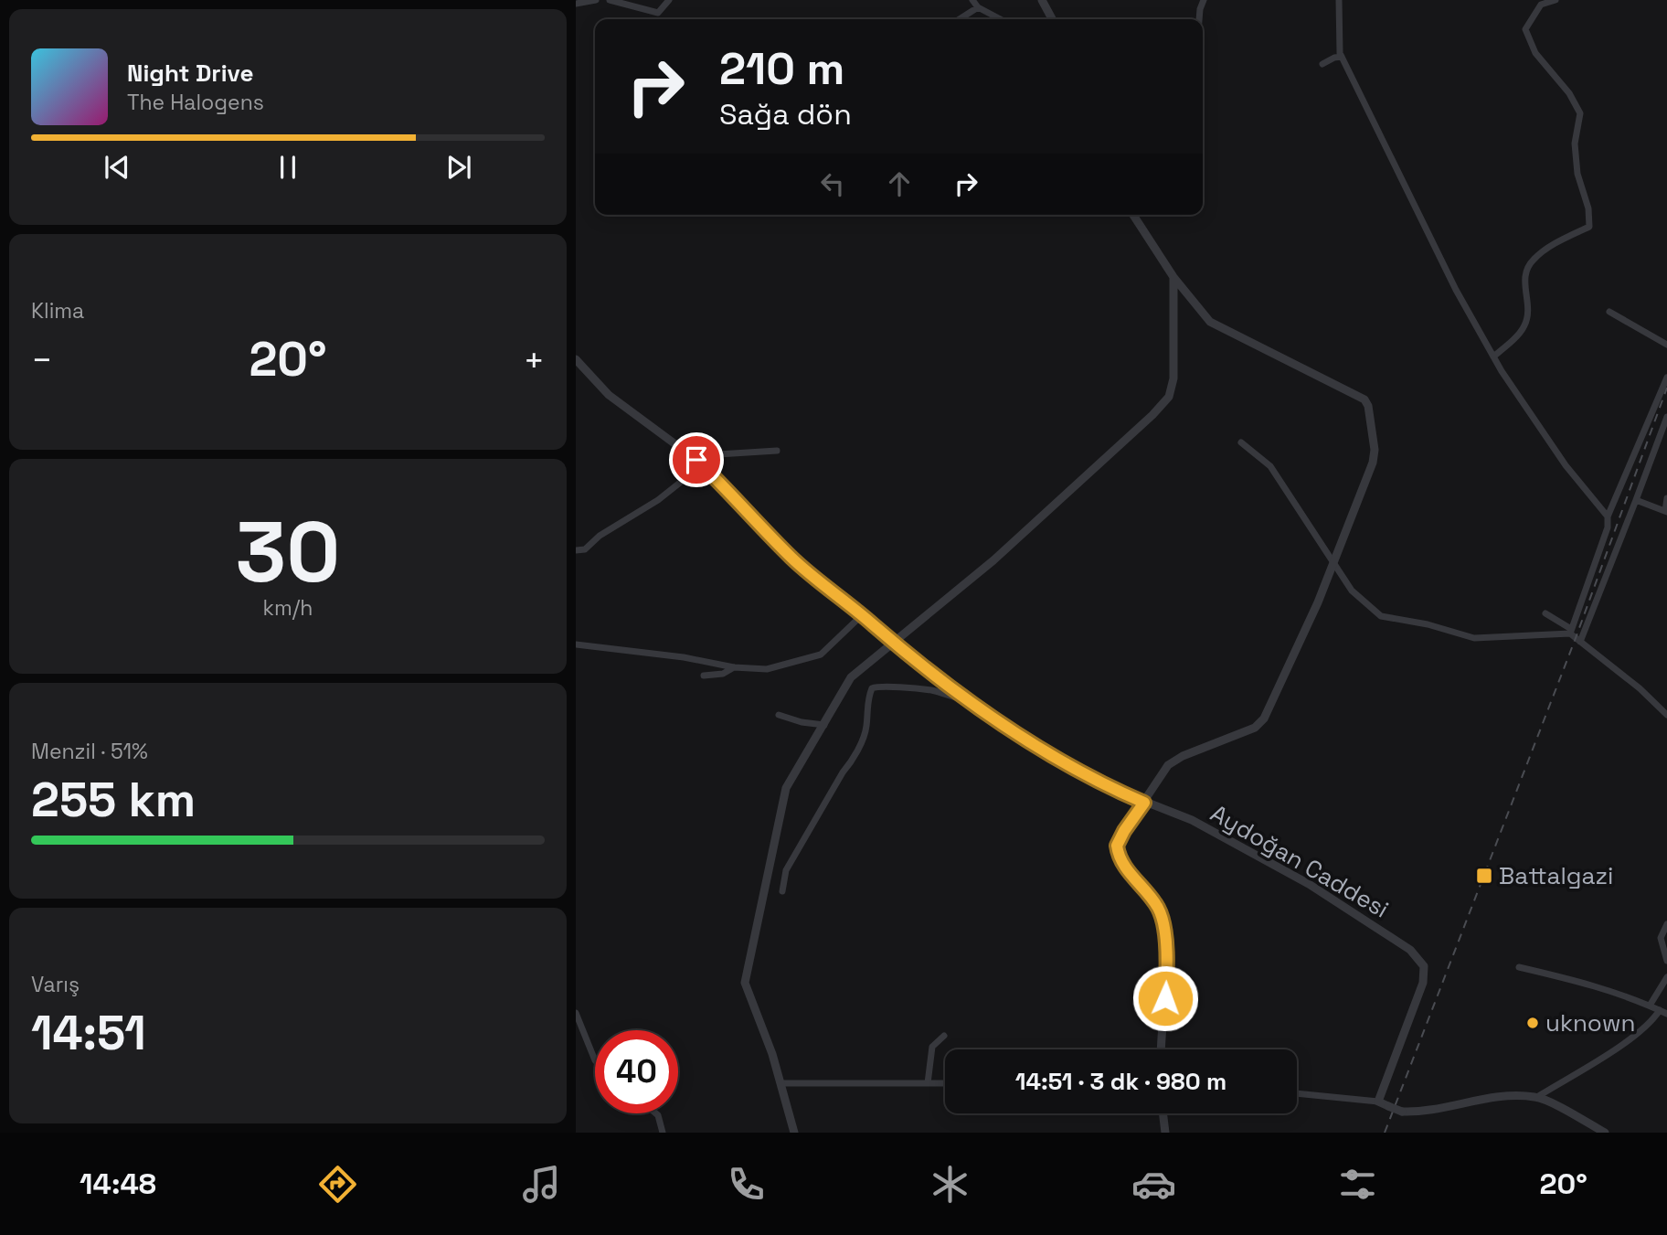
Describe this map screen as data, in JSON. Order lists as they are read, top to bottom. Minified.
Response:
{"streets":{"street":["Aydoğan Caddesi"]},"places":{"transit":["Battalgazi"],"other":["uknown"]},"page":{"turn":["210 m","Sağa dön"],"song":["Night Drive","The Halogens"],"tile":["Klima",["30","km/h"],["Menzil · 51%","255 km"],["Varış","14:51"]],"heat":["−","20°","+"],"limit":"40","trip":"14:51 · 3 dk · 980 m","tabs":["14:48","20°"]}}
